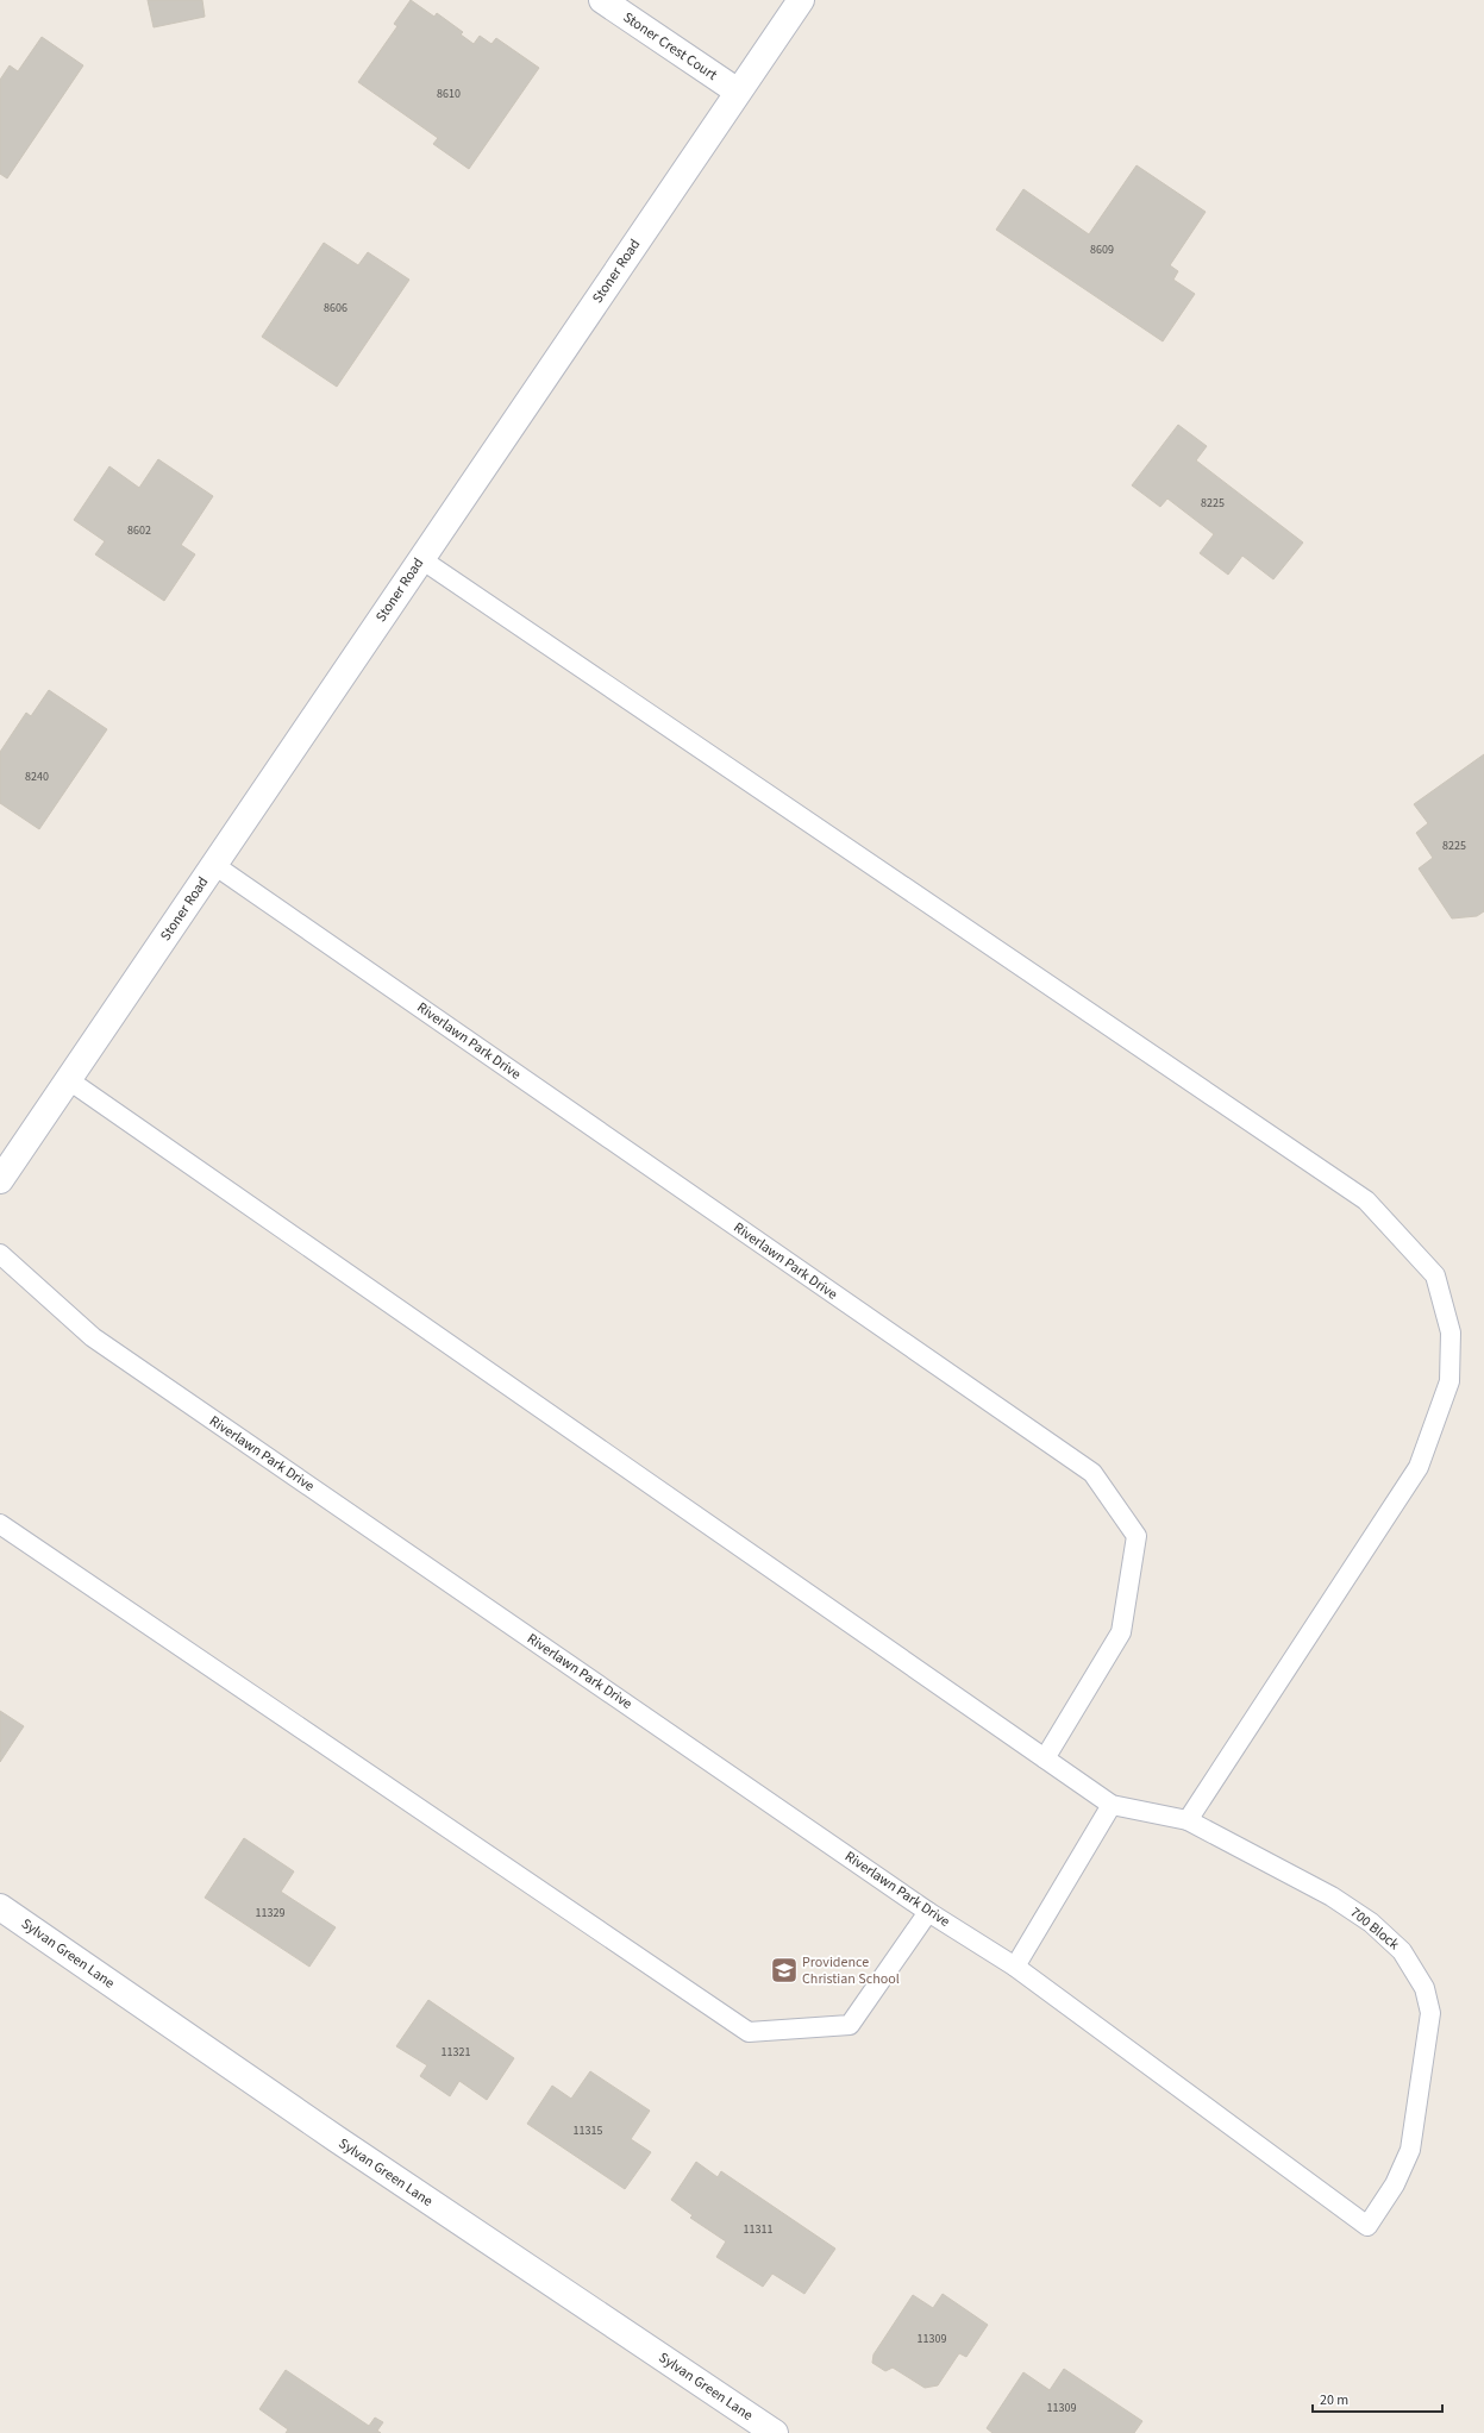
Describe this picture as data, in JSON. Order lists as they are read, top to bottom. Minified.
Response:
{"streets":{"street":["Stoner Crest Court","Stoner Road","Sylvan Green Lane"],"lane":["Riverlawn Park Drive","700 Block"]},"crossings":[["Stoner Crest Court","Stoner Road"],["Stoner Road","Riverlawn Park Drive"],["Riverlawn Park Drive","700 Block"]],"places":{"school or university":["Providence Christian School"]},"house_numbers":["8610","8609","8606","8225","8602","8240","8225","11329","11321","11315","11311","11309","11309"],"scale_bar":"20 m"}
